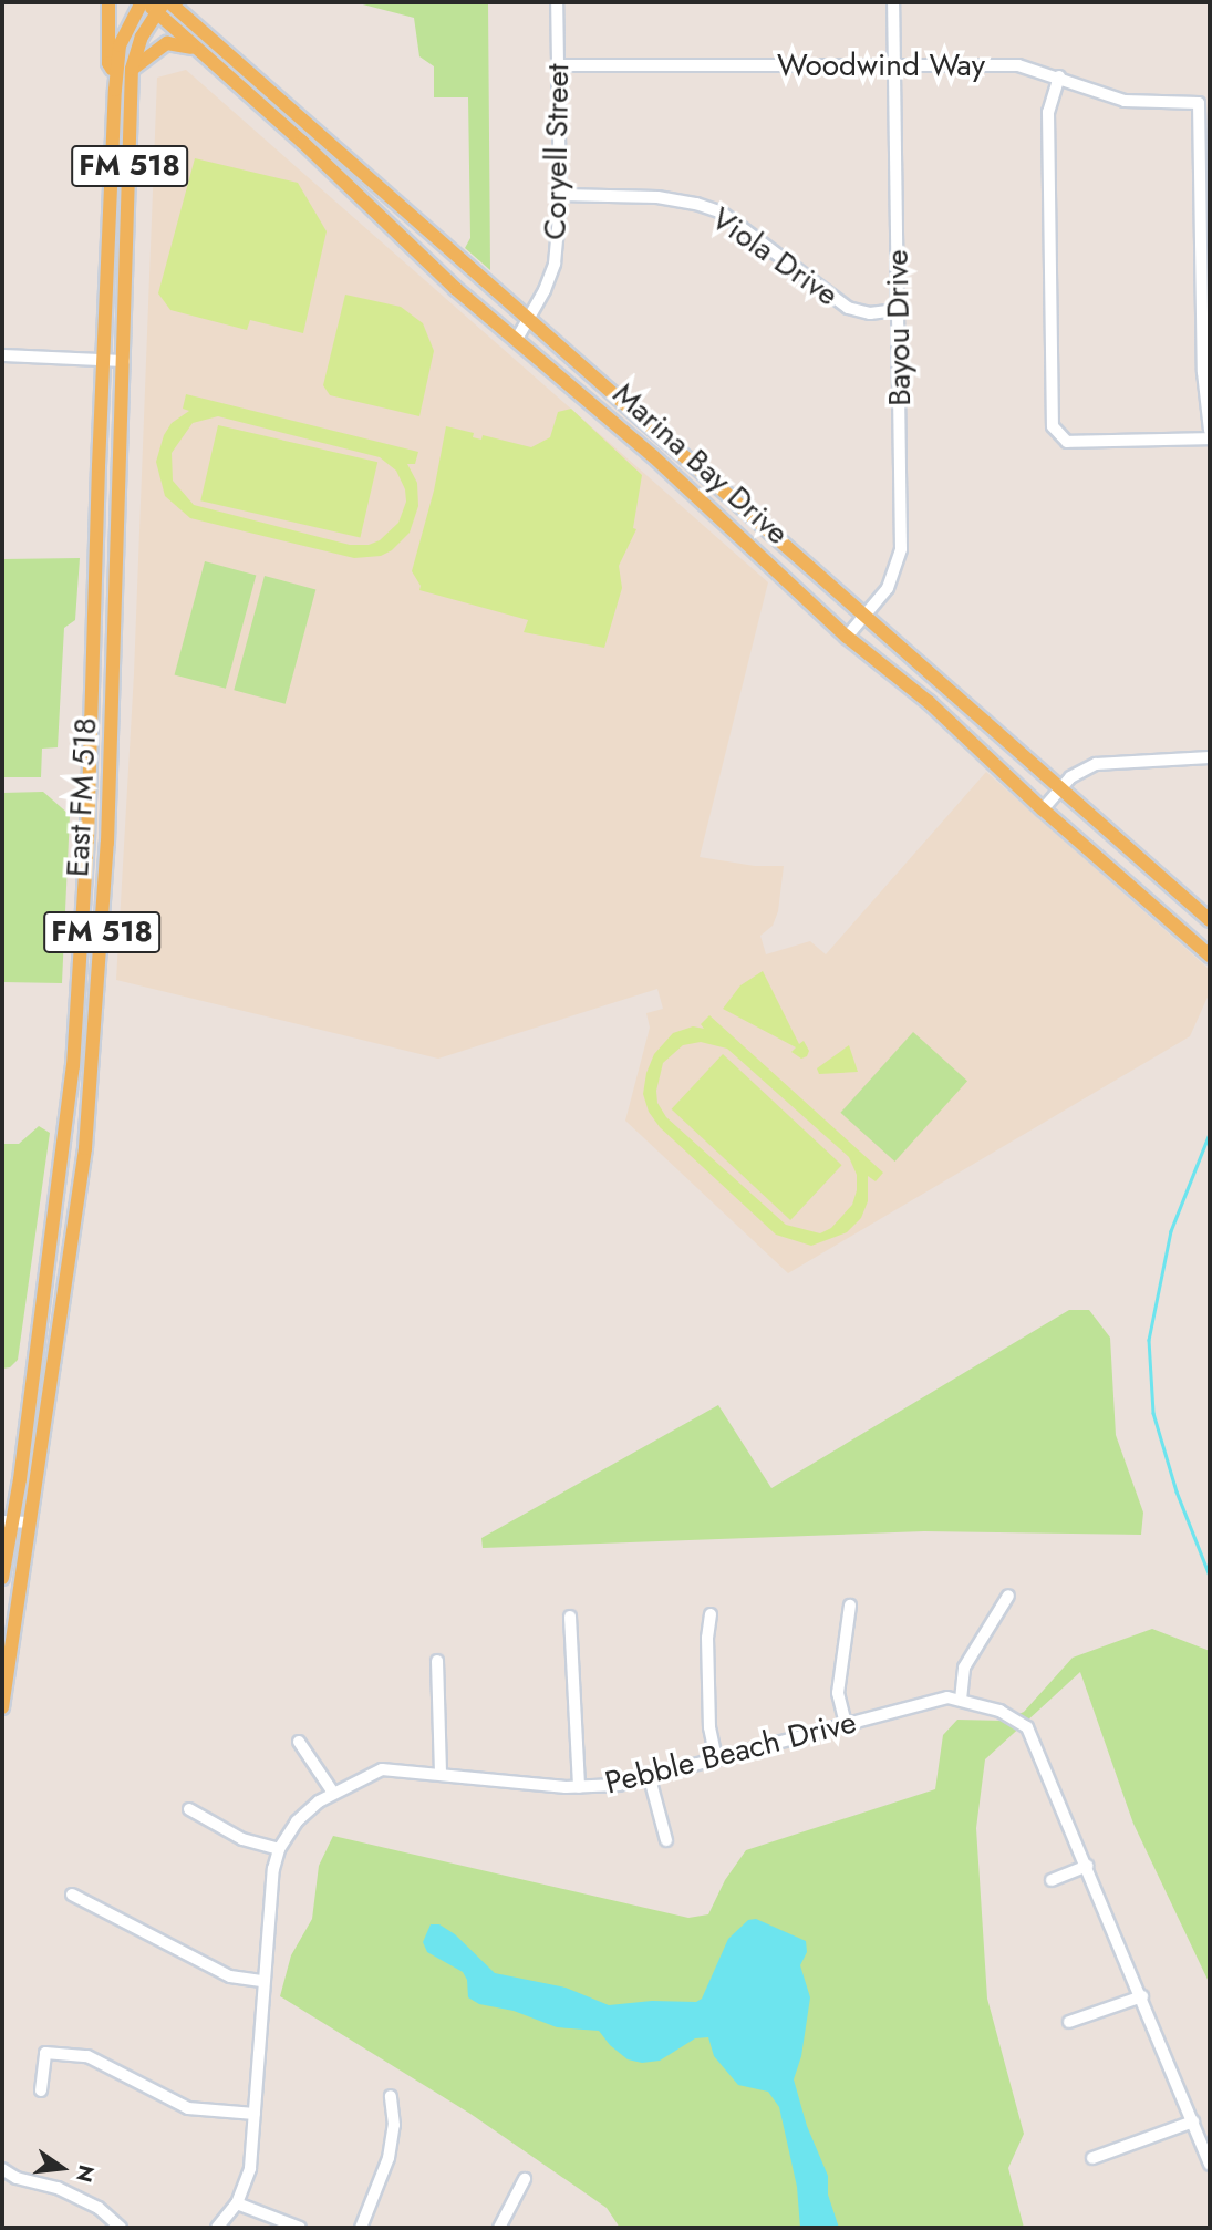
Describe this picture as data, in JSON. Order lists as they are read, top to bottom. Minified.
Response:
{"streets":{"main road":["FM 518","Marina Bay Drive","East FM 518"],"street":["Woodwind Way","Coryell Street","Viola Drive","Bayou Drive","Pebble Beach Drive"]},"crossings":[["Woodwind Way","Coryell Street"],["Woodwind Way","Bayou Drive"],["Coryell Street","Viola Drive"],["Coryell Street","Marina Bay Drive"],["FM 518","Marina Bay Drive"],["FM 518","East FM 518"],["Viola Drive","Bayou Drive"],["Bayou Drive","Marina Bay Drive"]],"north":"right"}
